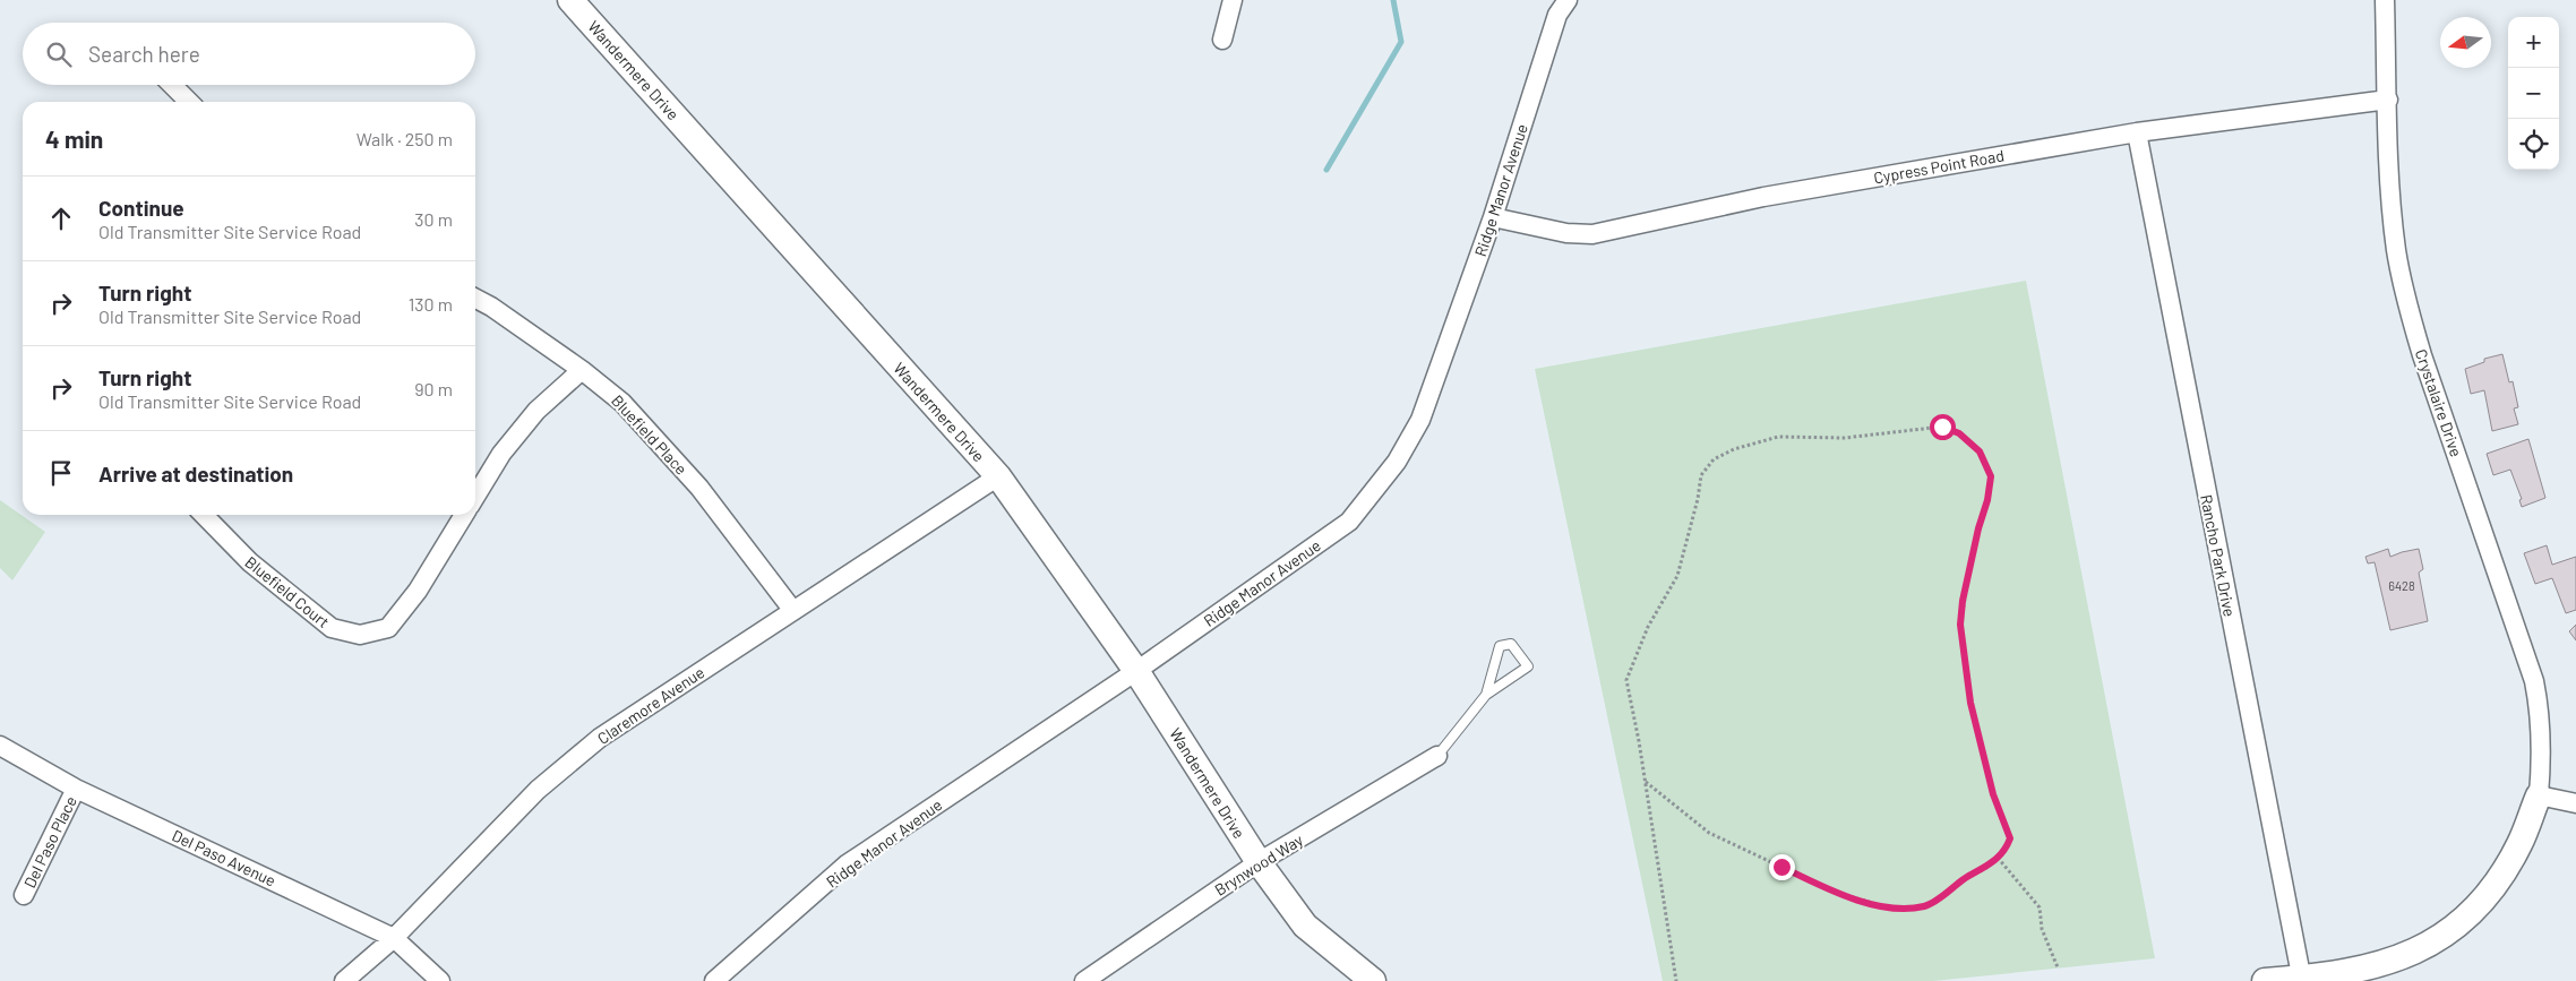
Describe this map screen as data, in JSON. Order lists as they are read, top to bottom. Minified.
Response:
{"streets":{"street":["Wandermere Drive","Cypress Point Road","Ridge Manor Avenue","Crystalaire Drive","Bluefield Place","Rancho Park Drive","Bluefield Court","Claremore Avenue","Del Paso Place","Del Paso Avenue","Brynwood Way"]},"crossings":[["Wandermere Drive","Ridge Manor Avenue"],["Wandermere Drive","Claremore Avenue"],["Wandermere Drive","Brynwood Way"],["Cypress Point Road","Ridge Manor Avenue"],["Cypress Point Road","Crystalaire Drive"],["Cypress Point Road","Rancho Park Drive"],["Bluefield Place","Claremore Avenue"],["Claremore Avenue","Del Paso Avenue"],["Del Paso Place","Del Paso Avenue"]],"house_numbers":["6428"],"north":"left","page":{"map_buttons":["+","−"],"search":"Search here","heading":["4 min","Walk · 250 m"],"list":[["Continue","Old Transmitter Site Service Road","30 m"],["Turn right","Old Transmitter Site Service Road","130 m"],["Turn right","Old Transmitter Site Service Road","90 m"],"Arrive at destination"]}}
